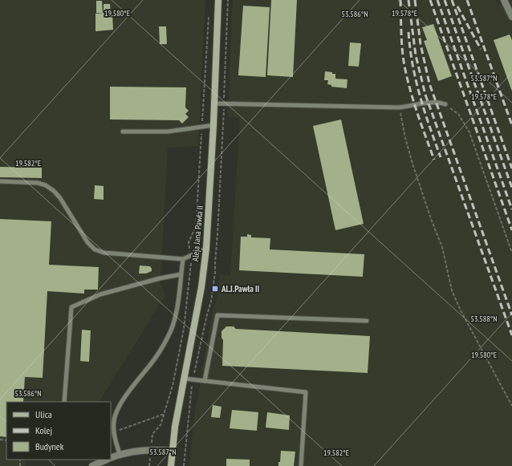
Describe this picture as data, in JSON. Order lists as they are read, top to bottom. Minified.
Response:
{"streets":{"main road":["Aleja Jana Pawła II"]},"places":{"transit":["Al.J.Pawła II"]},"legend":["Ulica","Kolej","Budynek"],"coordinates":["19.580°E","19.578°E","53.586°N","53.587°N","19.582°E","53.588°N"]}
